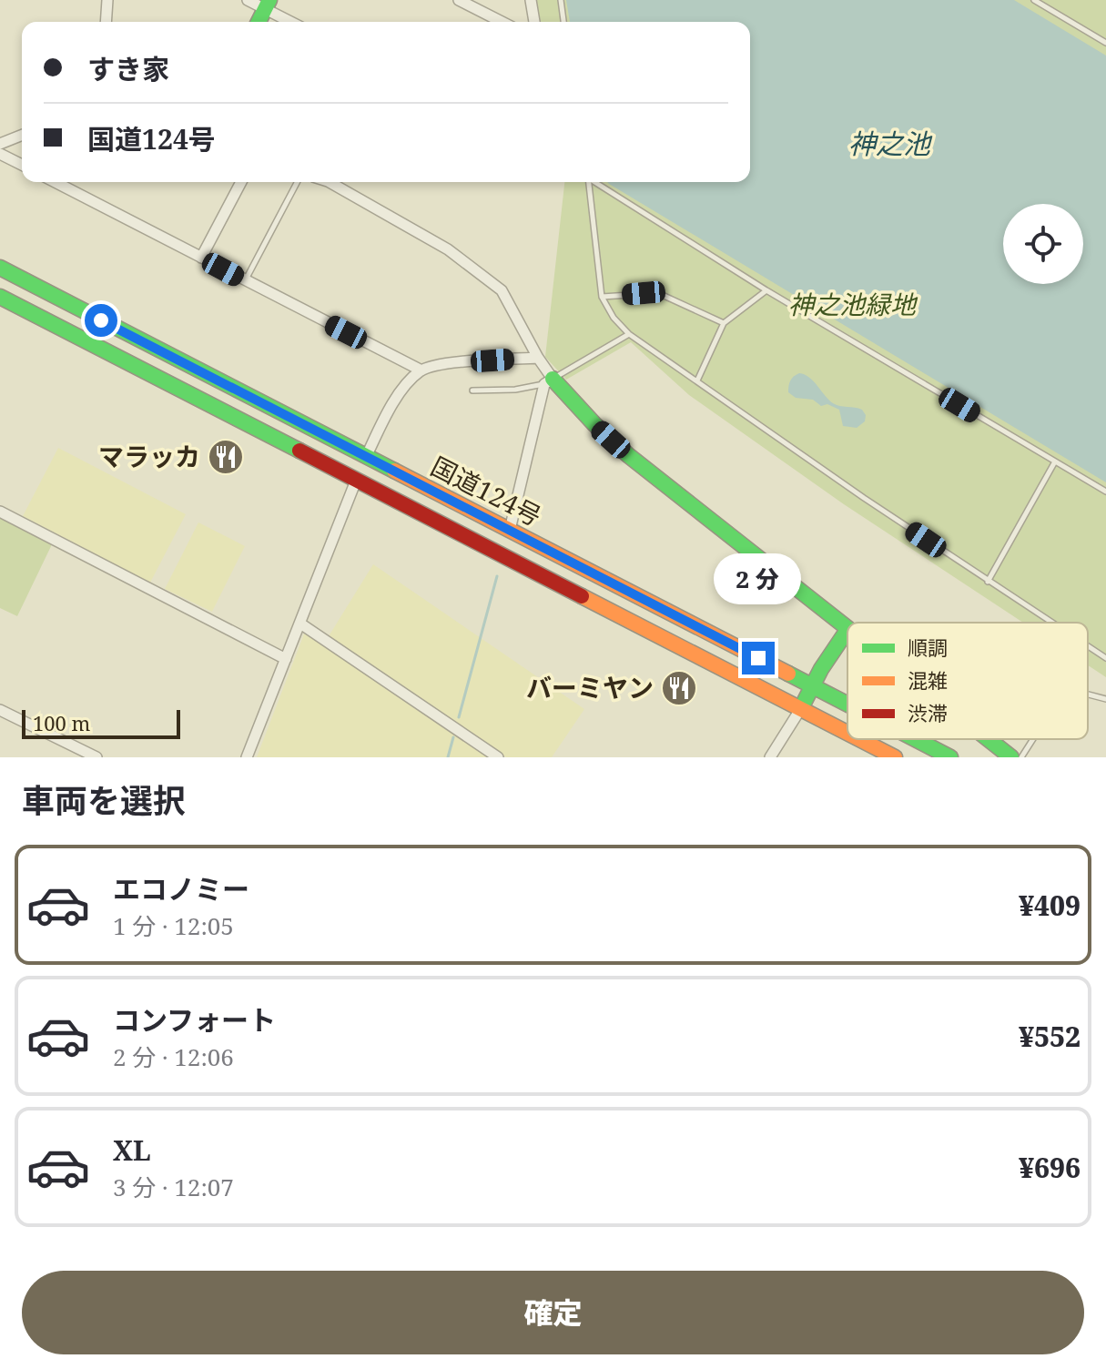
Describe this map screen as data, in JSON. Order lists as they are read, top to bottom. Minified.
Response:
{"streets":{"main road":["国道124号"]},"water":["神之池"],"parks":["神之池緑地"],"places":{"restaurant":["マラッカ","バーミヤン"]},"legend":["順調","混雑","渋滞"],"scale_bar":"100 m","page":{"banner":["すき家","国道124号"],"bubble":"2 分","scale":"100 m","heading":"車両を選択","list":[{"name":"エコノミー","note":"1 分 · 12:05","value":"¥409"},{"name":"コンフォート","note":"2 分 · 12:06","value":"¥552"},{"name":"XL","note":"3 分 · 12:07","value":"¥696"}],"buttons":"確定"}}
